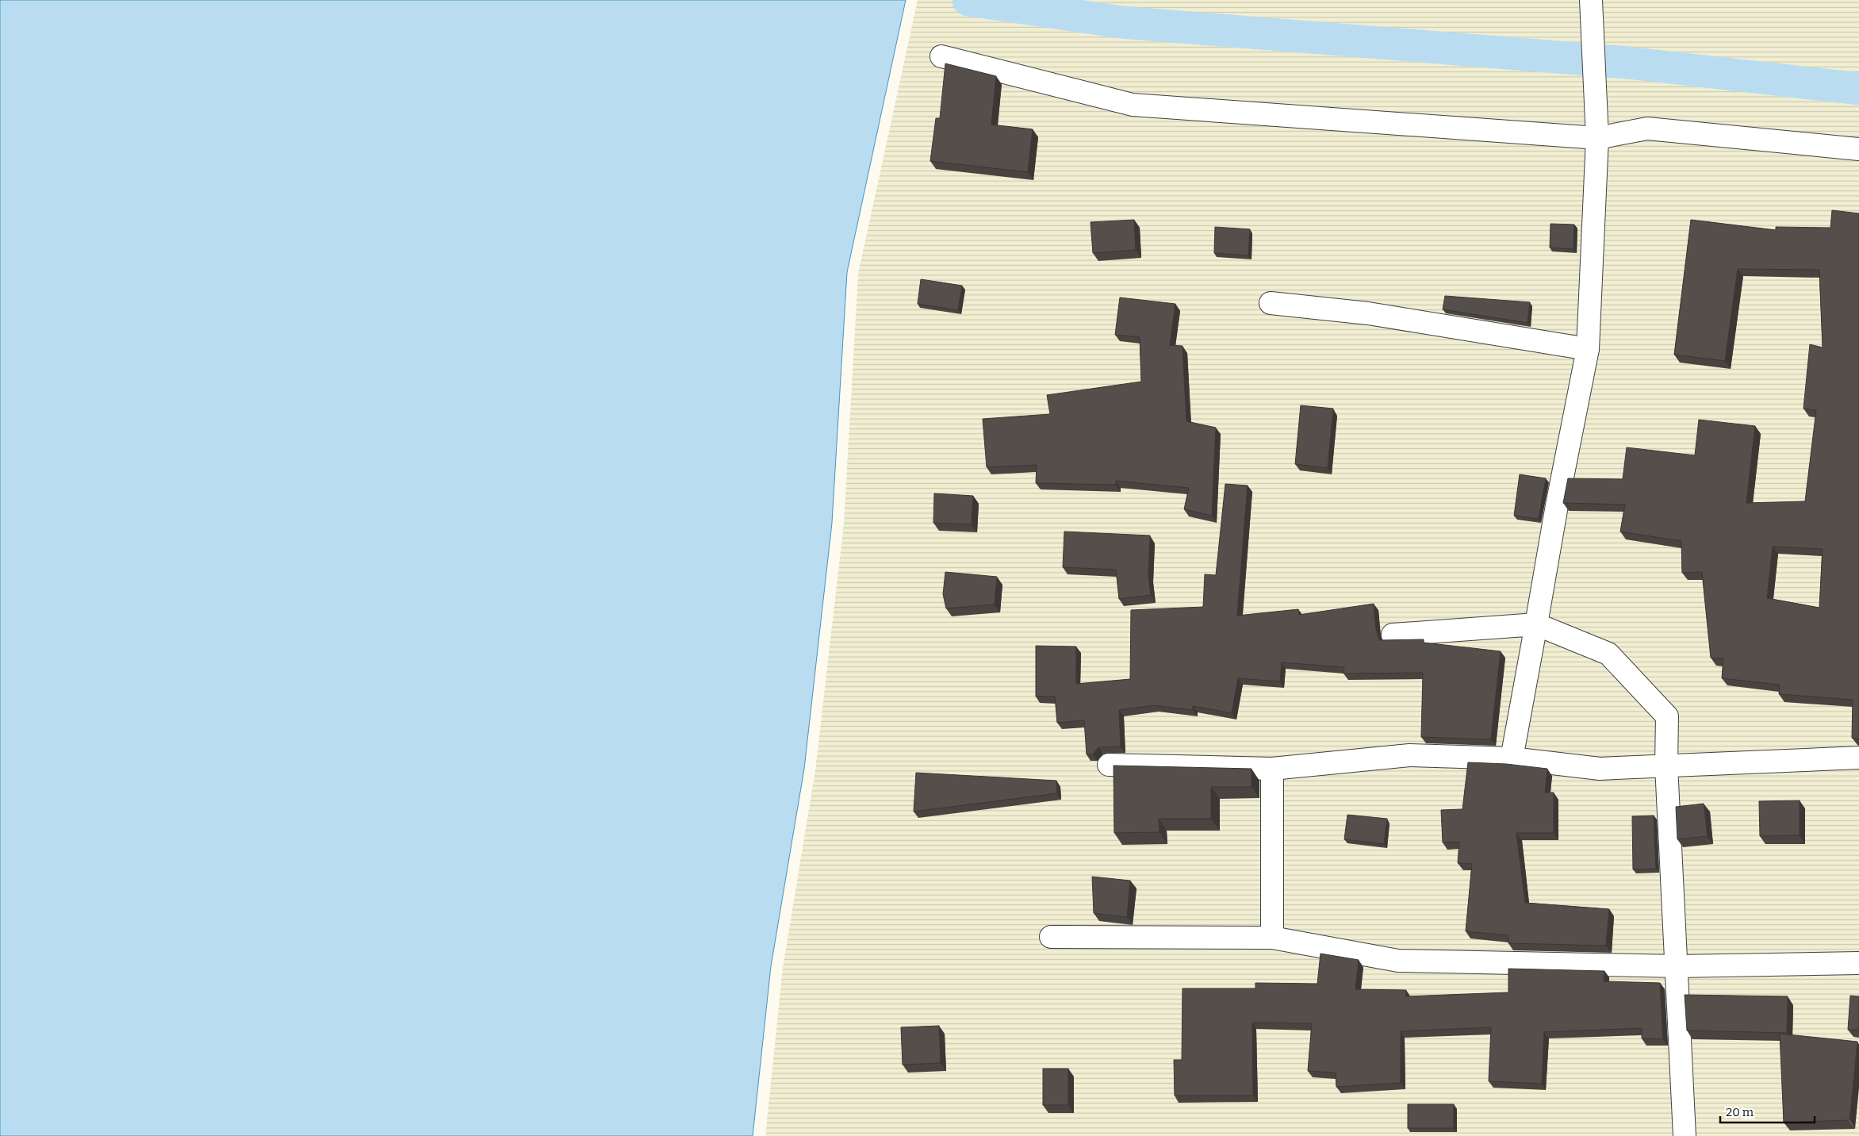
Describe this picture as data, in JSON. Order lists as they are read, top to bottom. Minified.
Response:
{"scale_bar":"20 m"}
